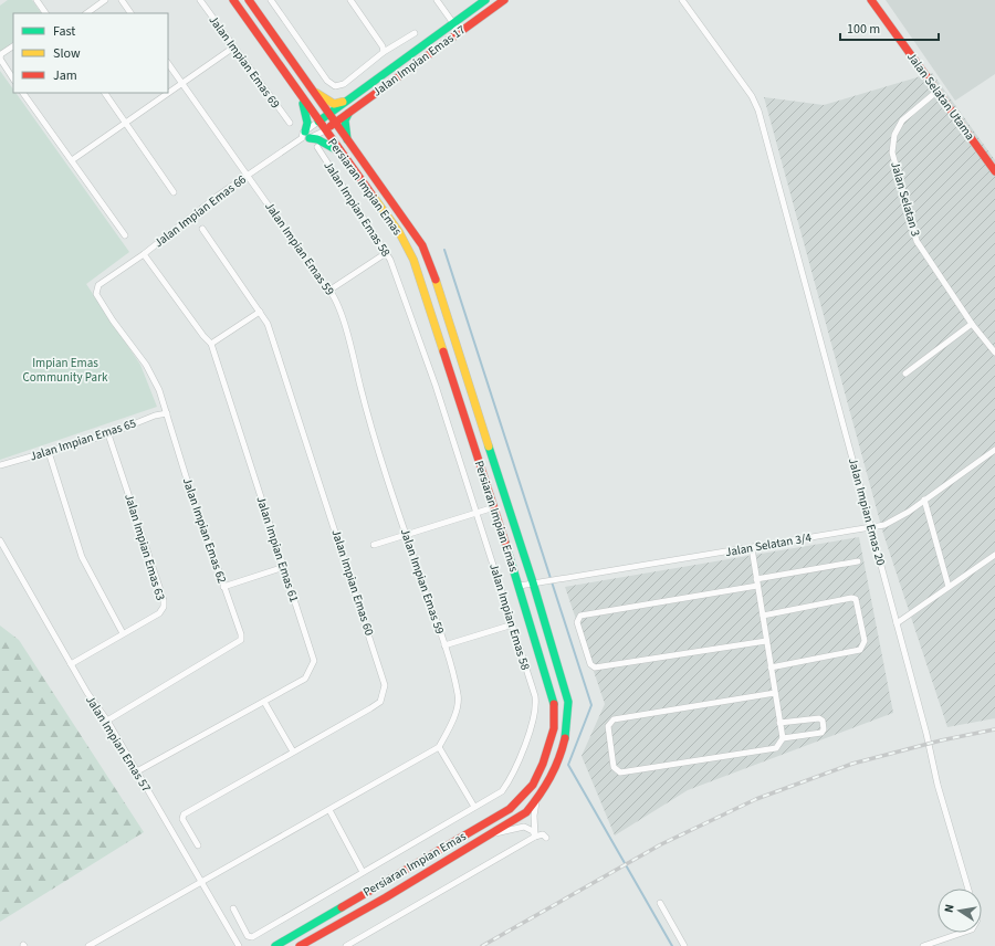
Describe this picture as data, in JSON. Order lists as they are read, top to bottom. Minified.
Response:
{"streets":{"main road":["Jalan Impian Emas 17","Jalan Selatan Utama","Persiaran Impian Emas"],"street":["Jalan Impian Emas 69","Jalan Selatan 3","Jalan Impian Emas 58","Jalan Impian Emas 66","Jalan Impian Emas 59","Jalan Impian Emas 65","Jalan Impian Emas 20","Jalan Impian Emas 62","Jalan Selatan 3/4","Jalan Impian Emas 63","Jalan Impian Emas 61","Jalan Impian Emas 60","Jalan Impian Emas 57"]},"crossings":[["Jalan Impian Emas 17","Persiaran Impian Emas"],["Jalan Impian Emas 17","Jalan Impian Emas 66"],["Jalan Selatan Utama","Jalan Selatan 3"],["Persiaran Impian Emas","Jalan Impian Emas 66"],["Persiaran Impian Emas","Jalan Selatan 3/4"],["Jalan Impian Emas 66","Jalan Impian Emas 59"],["Jalan Impian Emas 66","Jalan Impian Emas 62"],["Jalan Impian Emas 66","Jalan Impian Emas 61"],["Jalan Impian Emas 65","Jalan Impian Emas 62"],["Jalan Impian Emas 65","Jalan Impian Emas 63"],["Jalan Impian Emas 20","Jalan Selatan 3/4"],["Jalan Impian Emas 62","Jalan Impian Emas 57"],["Jalan Impian Emas 63","Jalan Impian Emas 57"],["Jalan Impian Emas 61","Jalan Impian Emas 57"]],"parks":["Impian Emas Community Park"],"legend":["Fast","Slow","Jam"],"scale_bar":"100 m","north":"left"}
